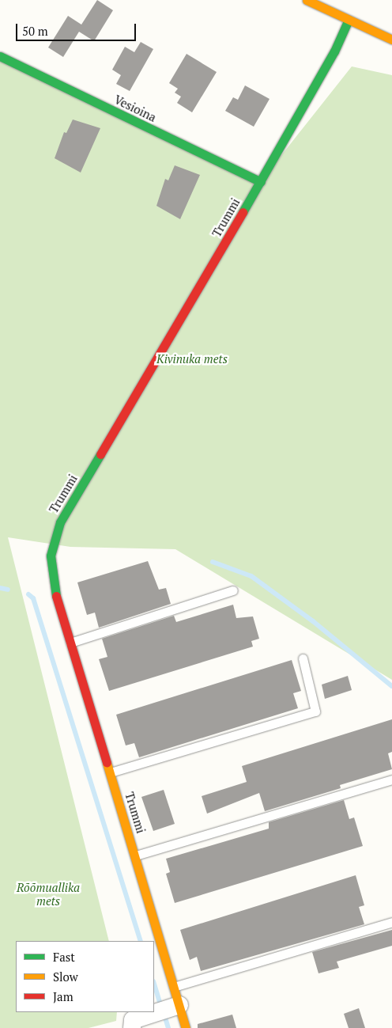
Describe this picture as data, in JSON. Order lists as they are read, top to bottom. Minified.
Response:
{"streets":{"street":["Vesioina","Trummi"]},"crossings":[["Vesioina","Trummi"]],"parks":["Kivinuka mets","Rõõmuallika mets"],"legend":["Fast","Slow","Jam"],"scale_bar":"50 m"}
